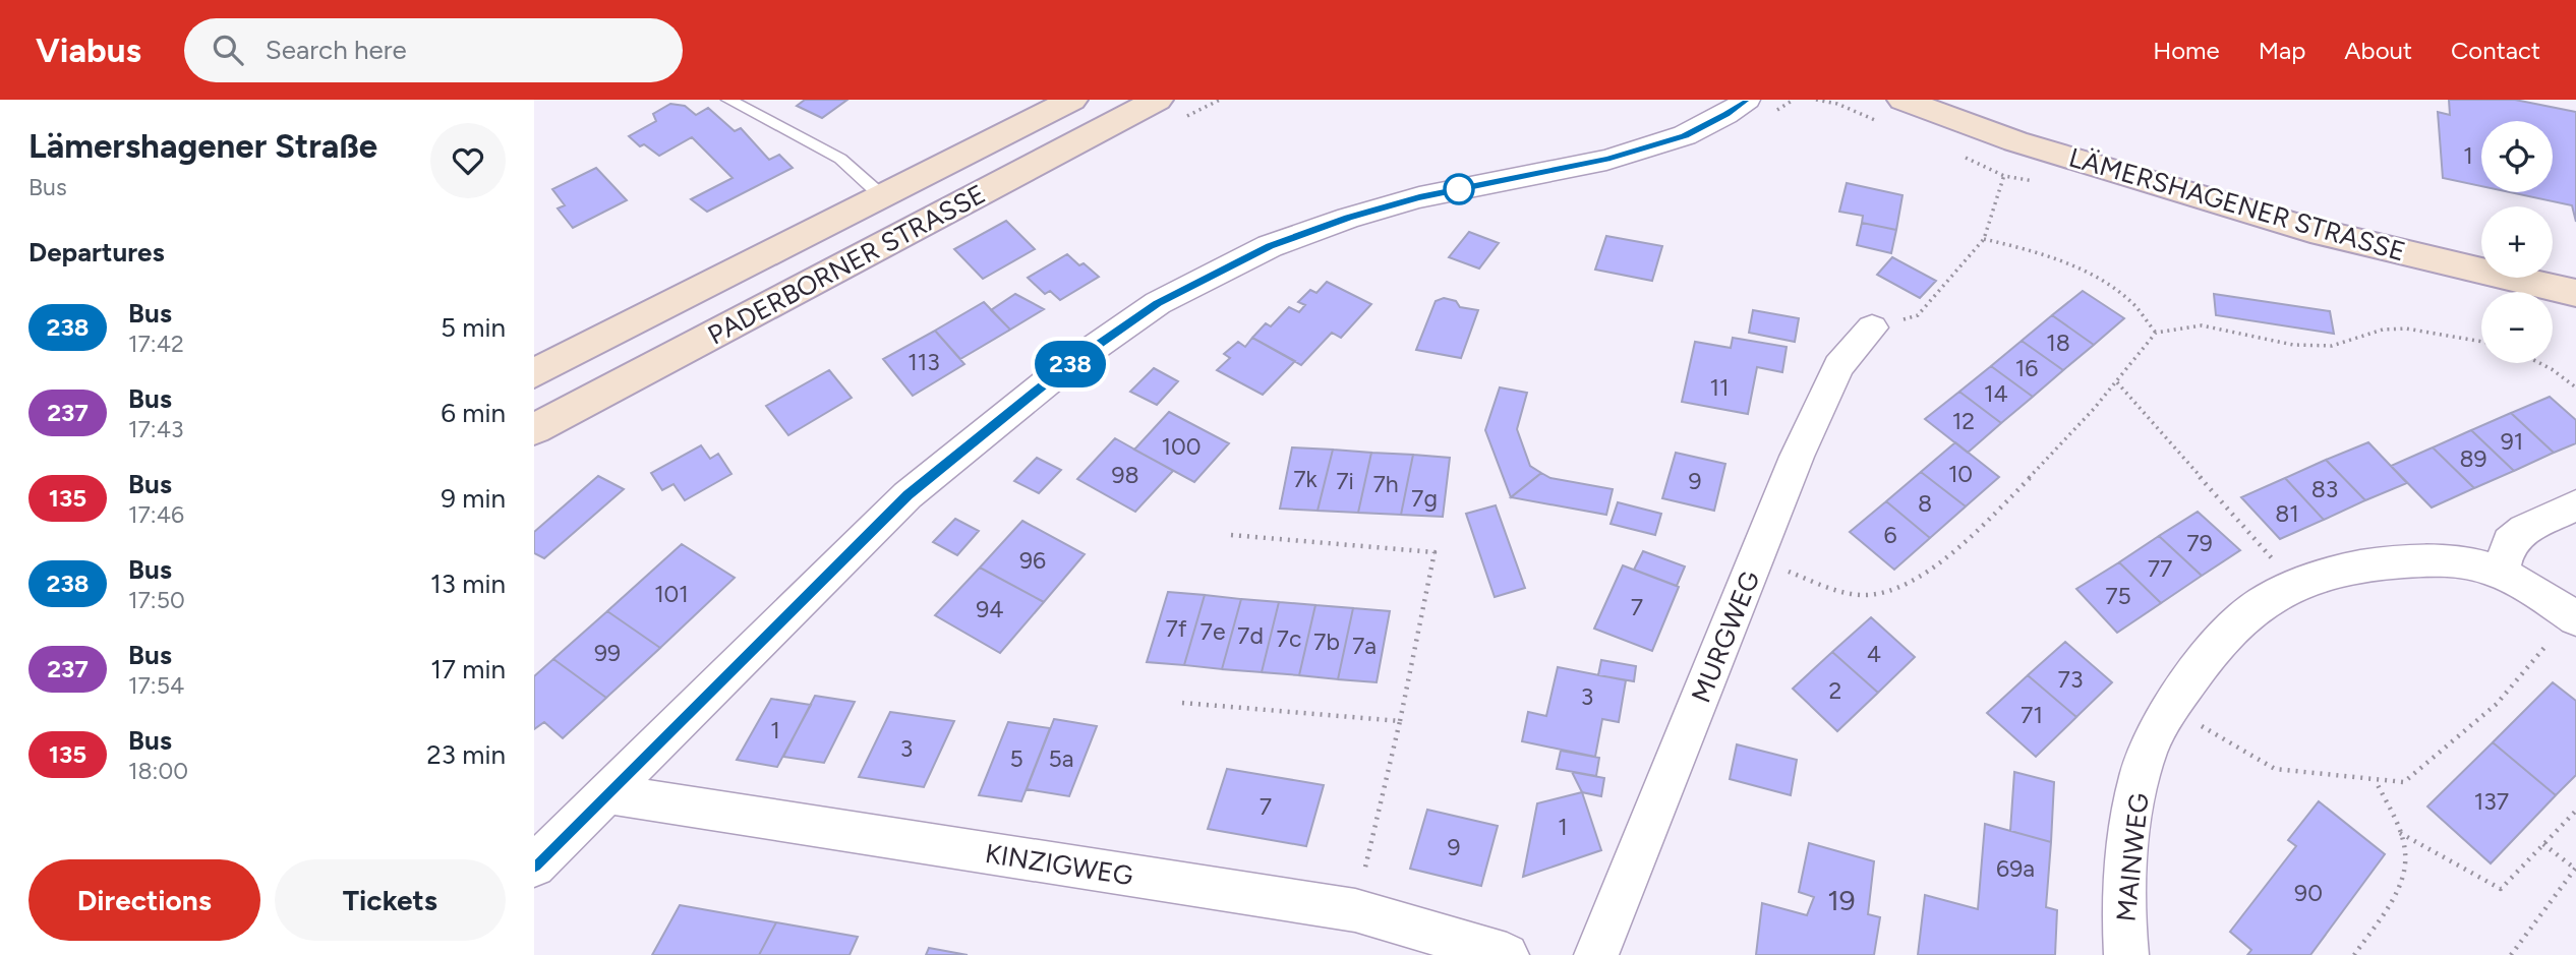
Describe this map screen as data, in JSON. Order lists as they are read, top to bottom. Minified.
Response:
{"streets":{"main road":["LÄMERSHAGENER STRASSE","PADERBORNER STRASSE"],"street":["MURGWEG","MAINWEG","KINZIGWEG"]},"lines":["bus line 238"],"house_numbers":["1","18","113","16","11","14","12","91","100","89","10","98","7k","7i","9","7h","83","7g","8","81","6","79","96","77","101","75","7","94","7f","7e","7d","7c","7b","7a","99","4","73","2","3","71","1","3","5","5a","137","7","1","9","69a","90","19"],"page":{"header":"Viabus","search":"Search here","nav":["Home","Map","About","Contact"],"heading":[["Lämershagener Straße","Bus"],"Departures"],"on_map":"238","map_buttons":["+","−"],"list":[{"mark":"238","name":"Bus","note":"17:42","value":"5 min"},{"mark":"237","name":"Bus","note":"17:43","value":"6 min"},{"mark":"135","name":"Bus","note":"17:46","value":"9 min"},{"mark":"238","name":"Bus","note":"17:50","value":"13 min"},{"mark":"237","name":"Bus","note":"17:54","value":"17 min"},{"mark":"135","name":"Bus","note":"18:00","value":"23 min"}],"buttons":["Directions","Tickets"]}}
